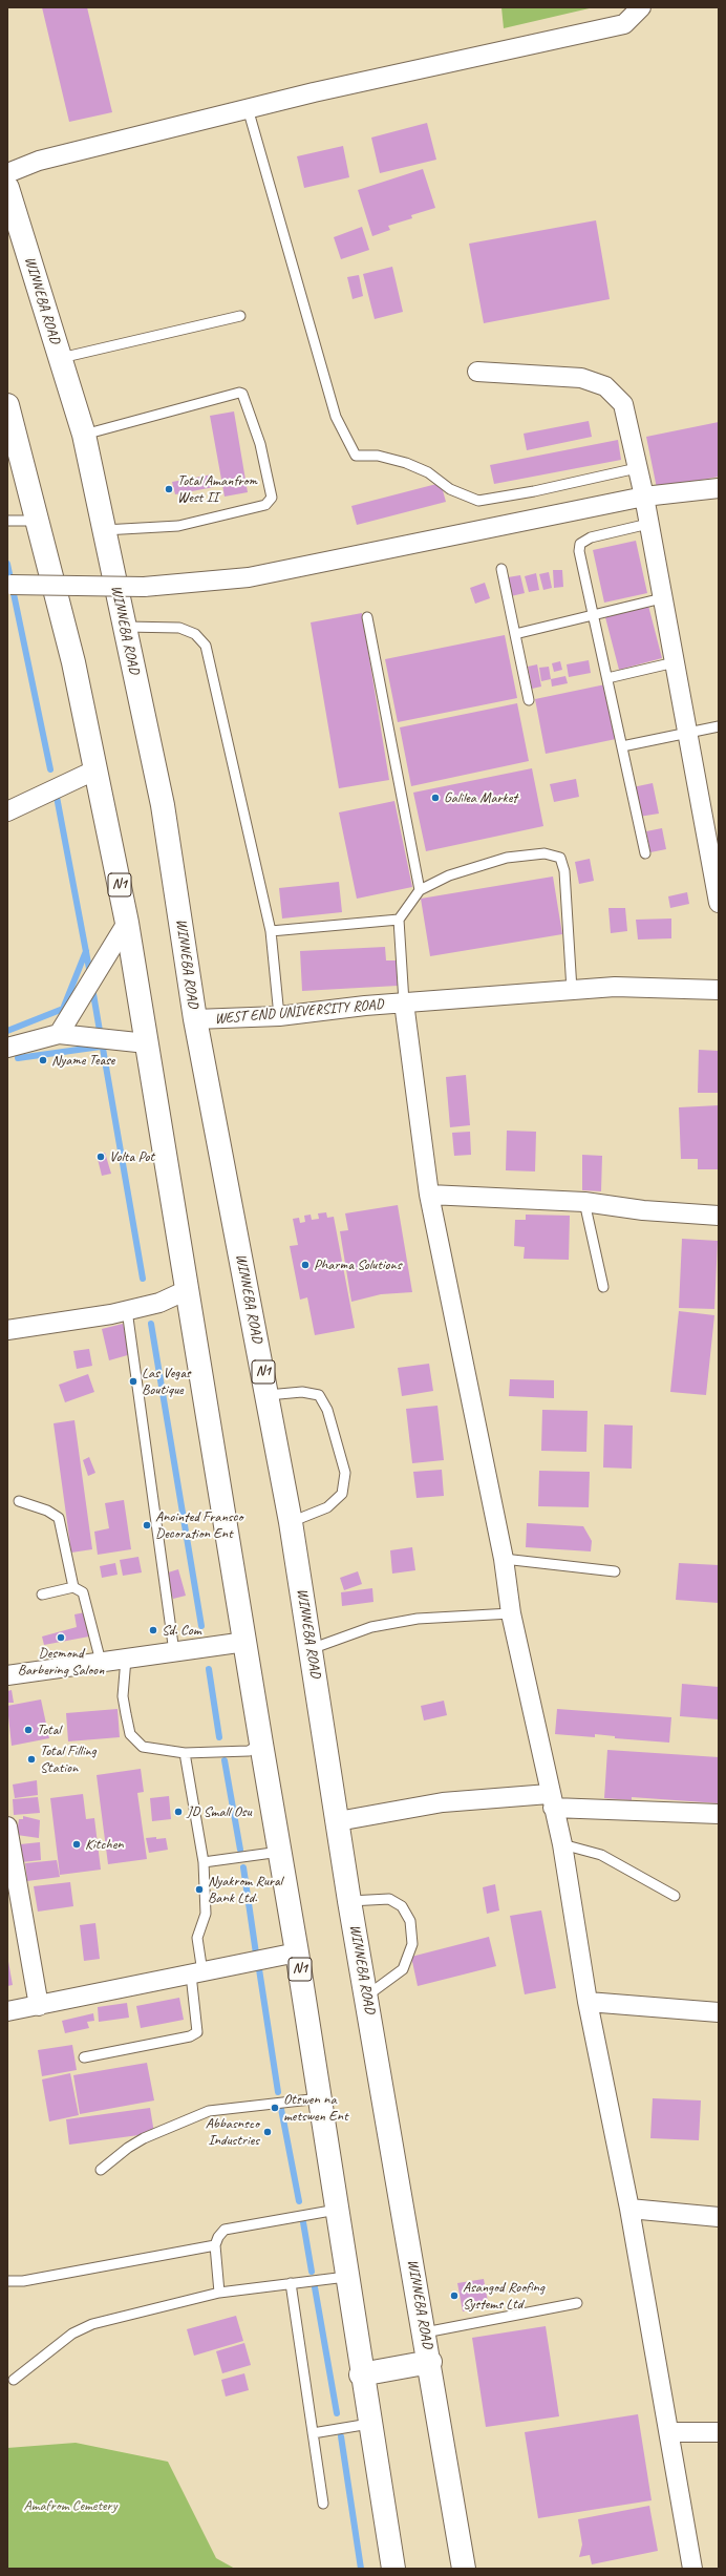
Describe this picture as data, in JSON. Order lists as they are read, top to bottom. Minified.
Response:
{"streets":{"highway":["WINNEBA ROAD","N1"],"street":["WEST END UNIVERSITY ROAD"]},"crossings":[["WINNEBA ROAD","WEST END UNIVERSITY ROAD"]],"parks":["Amafrom Cemetery"],"places":["Total Amanfrom West II","Galilea Market","Nyame Tease","Volta Pot","Pharma Solutions","Las Vegas Boutique","Anointed Fransco Decoration Ent","Sd. Com","Desmond Barbering Saloon","Total","Total Filling Station","JD Small Osu","Kitchen","Nyakrom Rural Bank Ltd.","Otswen na metswen Ent","Abbasnsco Industries","Asangod Roofing Systems Ltd"]}
